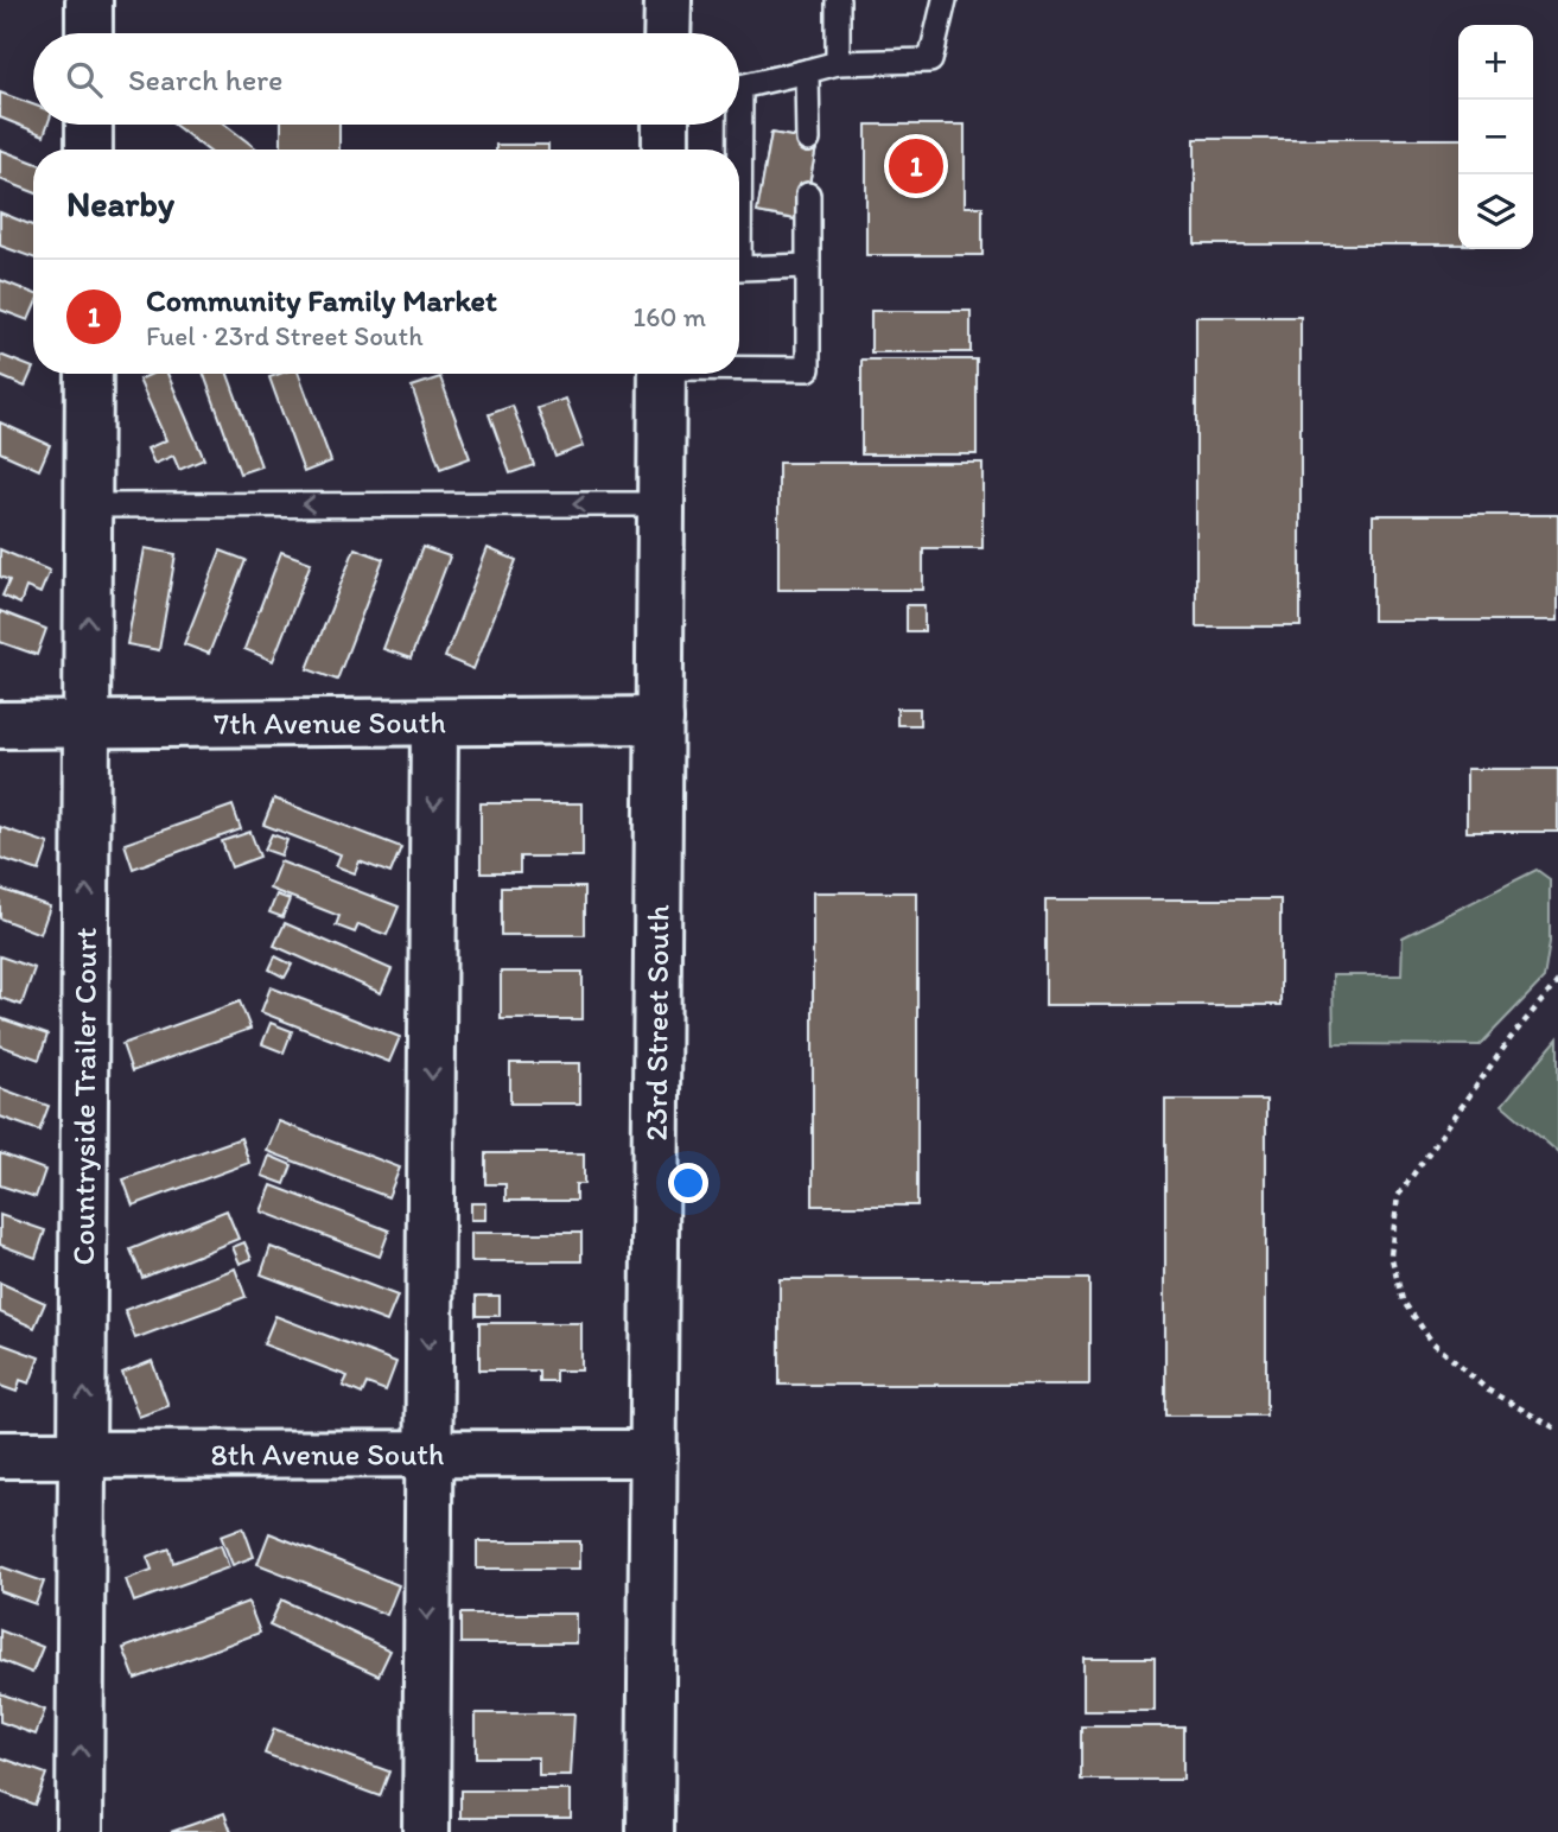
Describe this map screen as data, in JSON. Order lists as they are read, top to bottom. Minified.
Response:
{"streets":{"street":["7th Avenue South","23rd Street South","Countryside Trailer Court","8th Avenue South"]},"crossings":[["7th Avenue South","23rd Street South"],["7th Avenue South","Countryside Trailer Court"],["23rd Street South","8th Avenue South"],["Countryside Trailer Court","8th Avenue South"]],"page":{"map_buttons":["+","−"],"search":"Search here","pins":"1","heading":"Nearby","list":[{"mark":"1","name":"Community Family Market","note":"Fuel · 23rd Street South","value":"160 m"}]}}
